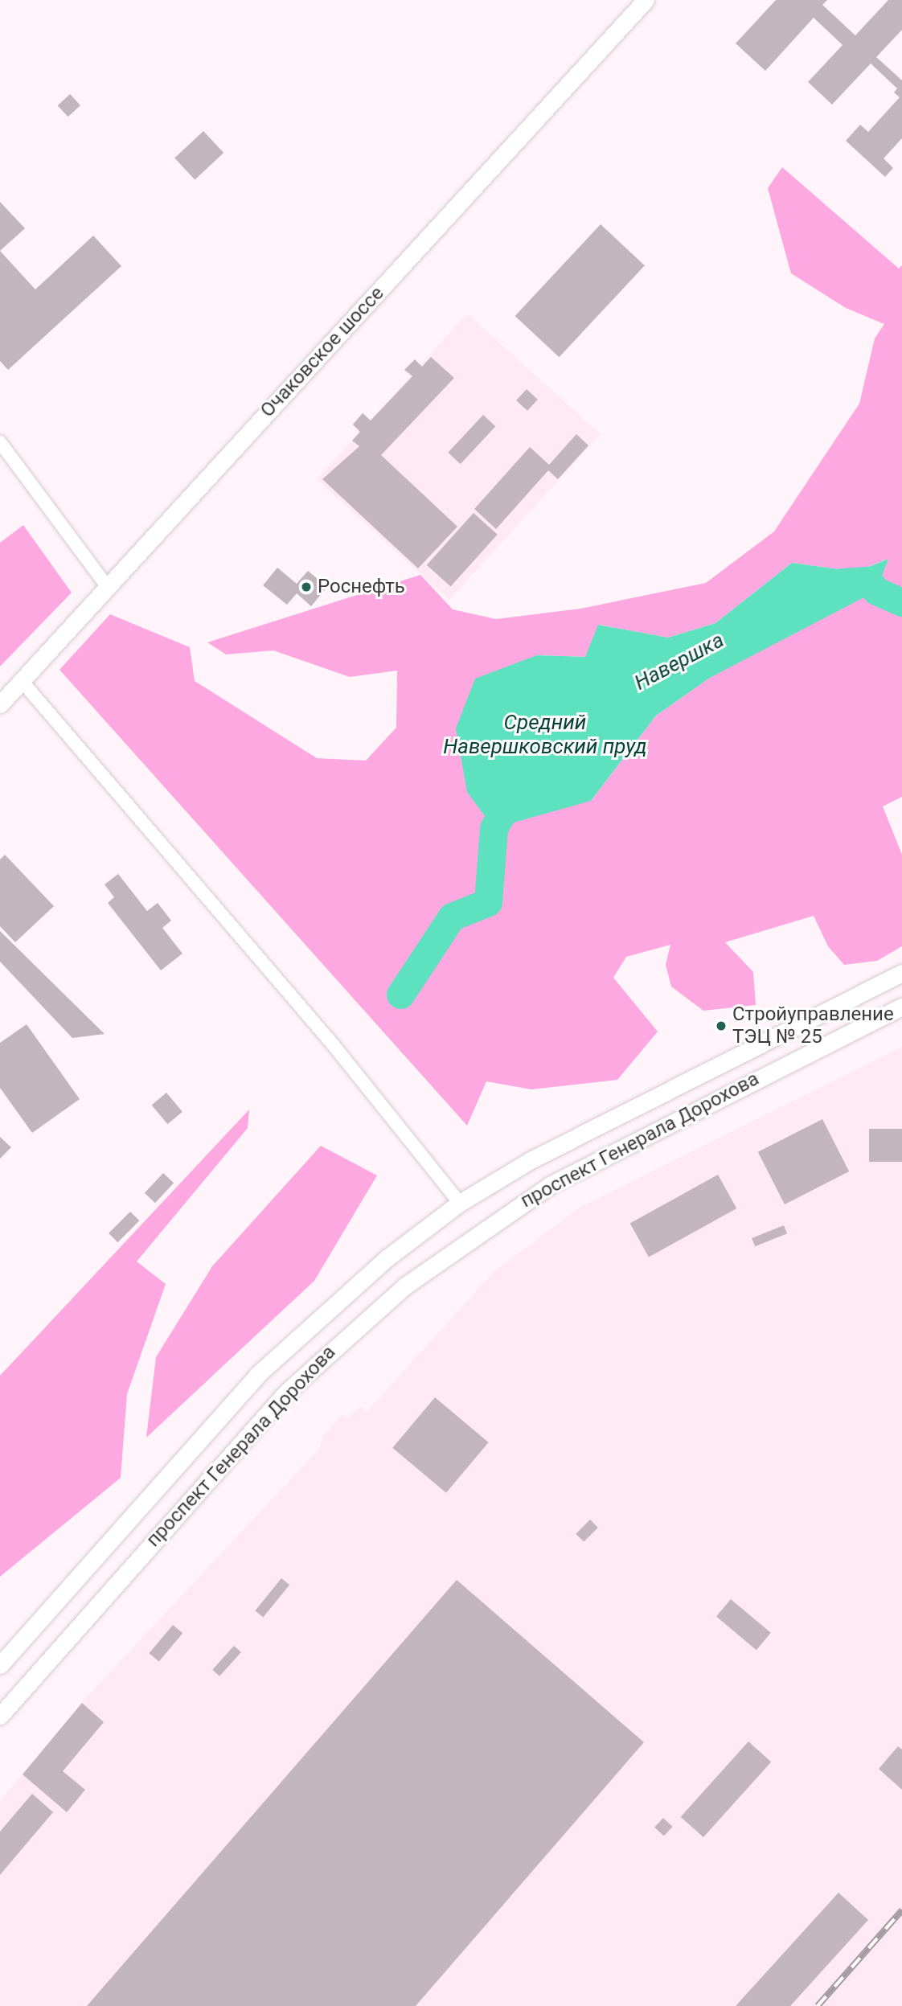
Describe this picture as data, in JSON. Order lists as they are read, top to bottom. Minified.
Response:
{"streets":{"main road":["Очаковское шоссе","проспект Генерала Дорохова"]},"water":["Навершка","Средний Навершковский пруд"],"places":["Роснефть","Стройуправление ТЭЦ № 25"]}
